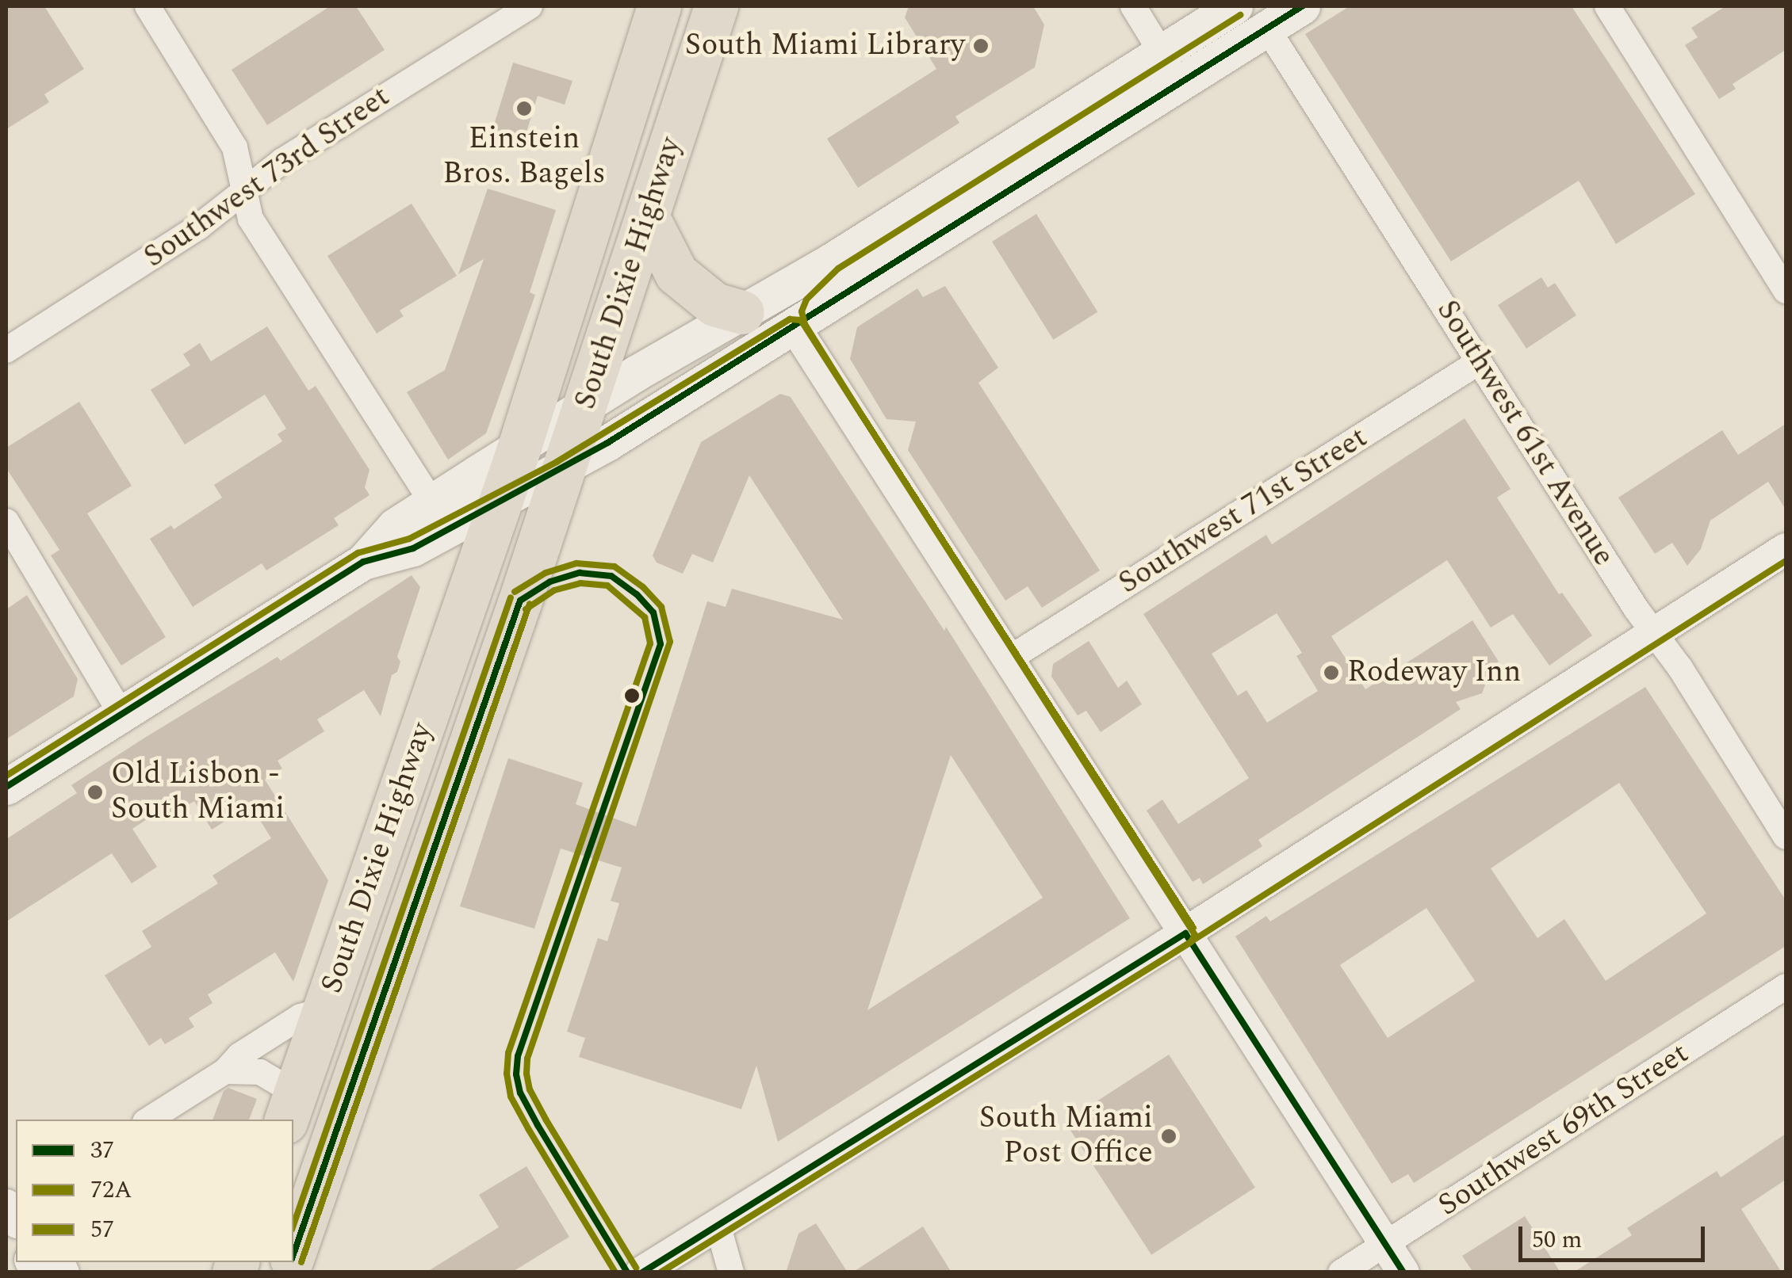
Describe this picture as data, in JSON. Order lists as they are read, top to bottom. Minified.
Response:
{"streets":{"highway":["South Dixie Highway"],"street":["Southwest 73rd Street","Southwest 61st Avenue","Southwest 71st Street","Southwest 69th Street"]},"crossings":[["Southwest 61st Avenue","Southwest 71st Street"]],"places":["South Miami Library","Einstein Bros. Bagels","Rodeway Inn","Old Lisbon - South Miami","South Miami Post Office"],"lines":["transit line 37","transit line 72A","transit line 57"],"legend":["37","72A","57"],"scale_bar":"50 m"}
